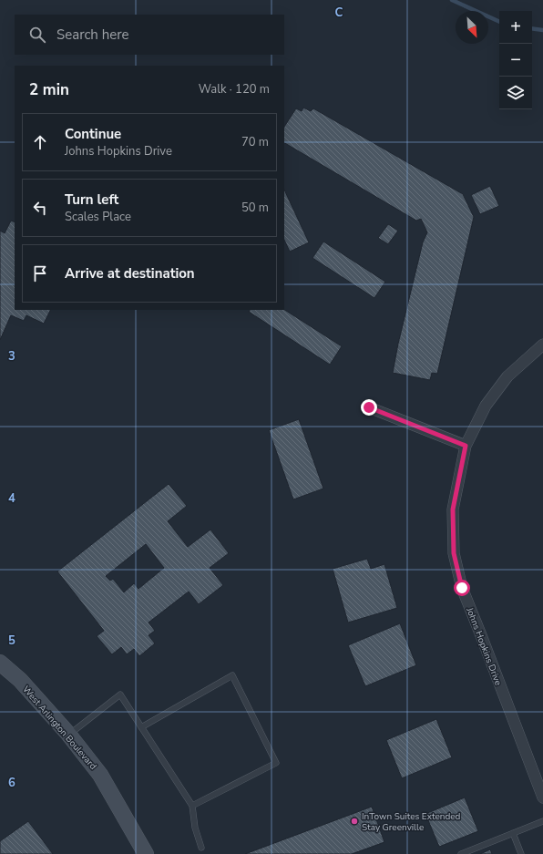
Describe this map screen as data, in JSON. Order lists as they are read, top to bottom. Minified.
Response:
{"streets":{"main road":["West Arlington Boulevard"],"street":["Johns Hopkins Drive"]},"places":["InTown Suites Extended Stay Greenville"],"north":"bottom right","page":{"map_buttons":["+","−"],"search":"Search here","heading":["2 min","Walk · 120 m"],"list":[["Continue","Johns Hopkins Drive","70 m"],["Turn left","Scales Place","50 m"],"Arrive at destination"]},"grid":{"columns":["C"],"rows":["3","4","5","6"]}}
